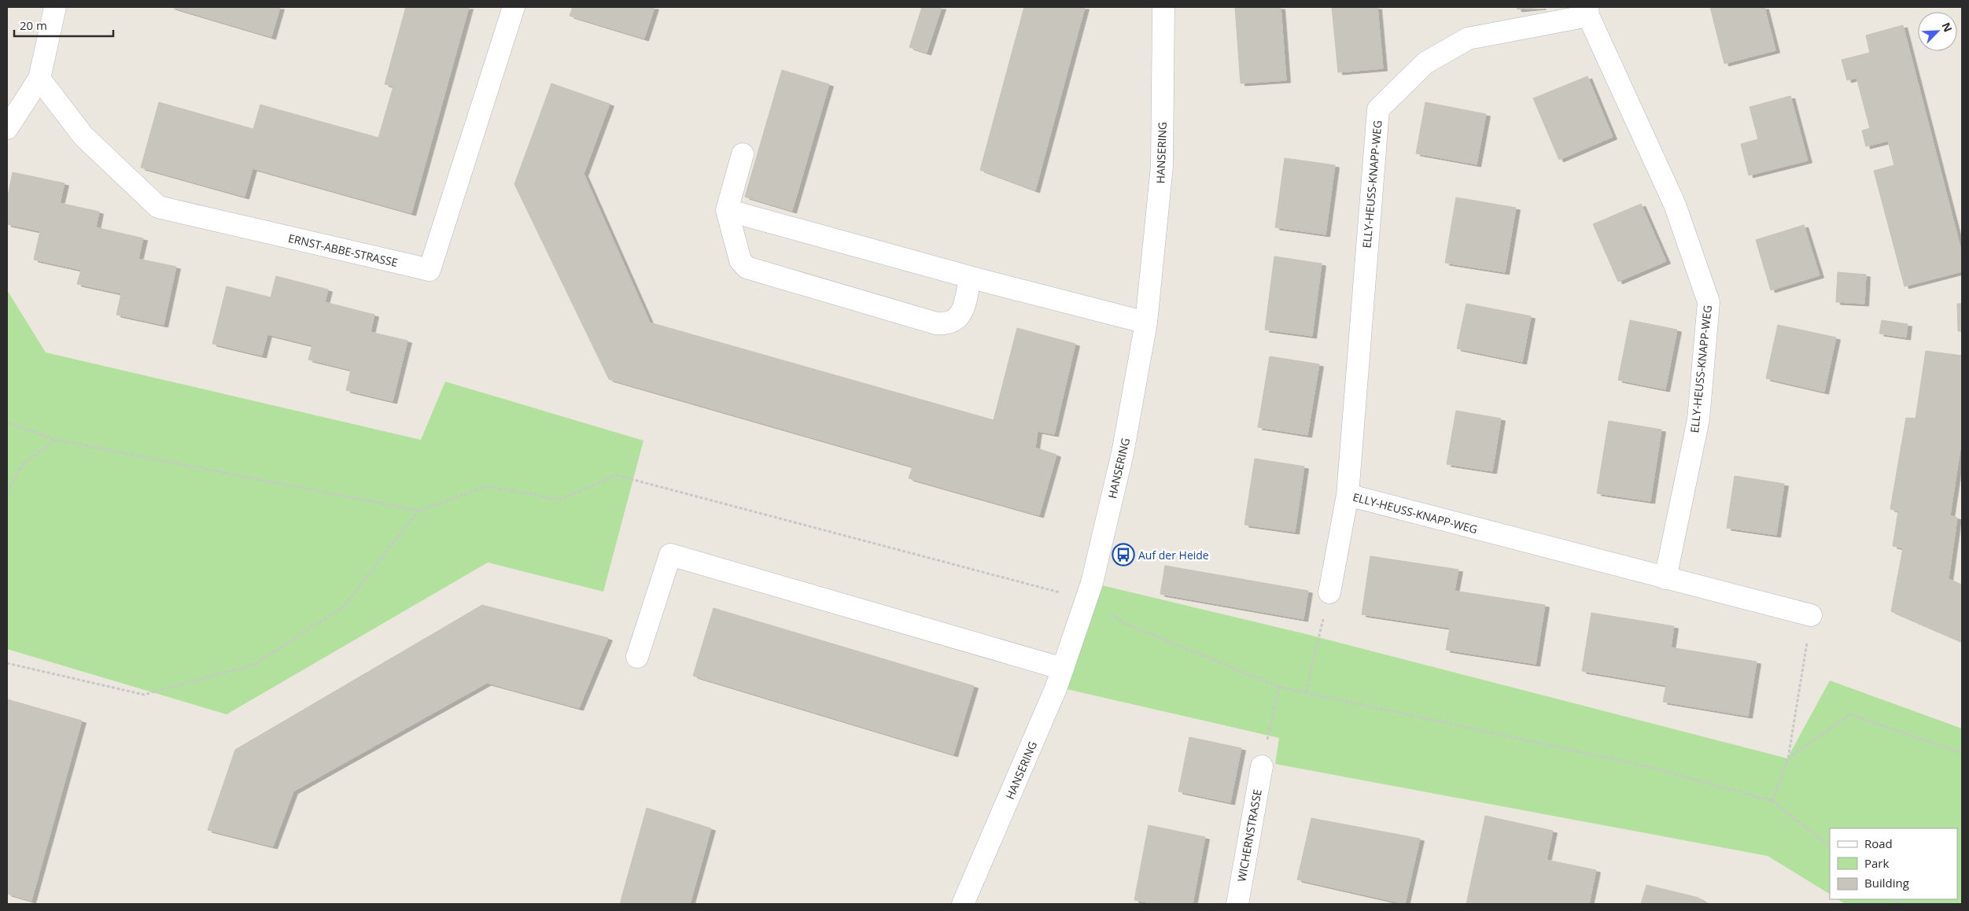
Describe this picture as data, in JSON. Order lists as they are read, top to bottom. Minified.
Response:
{"streets":{"street":["HANSERING","ELLY-HEUSS-KNAPP-WEG","ERNST-ABBE-STRASSE","WICHERNSTRASSE"]},"places":{"bus stop":["Auf der Heide"]},"legend":["Road","Park","Building"],"scale_bar":"20 m","north":"top right"}
